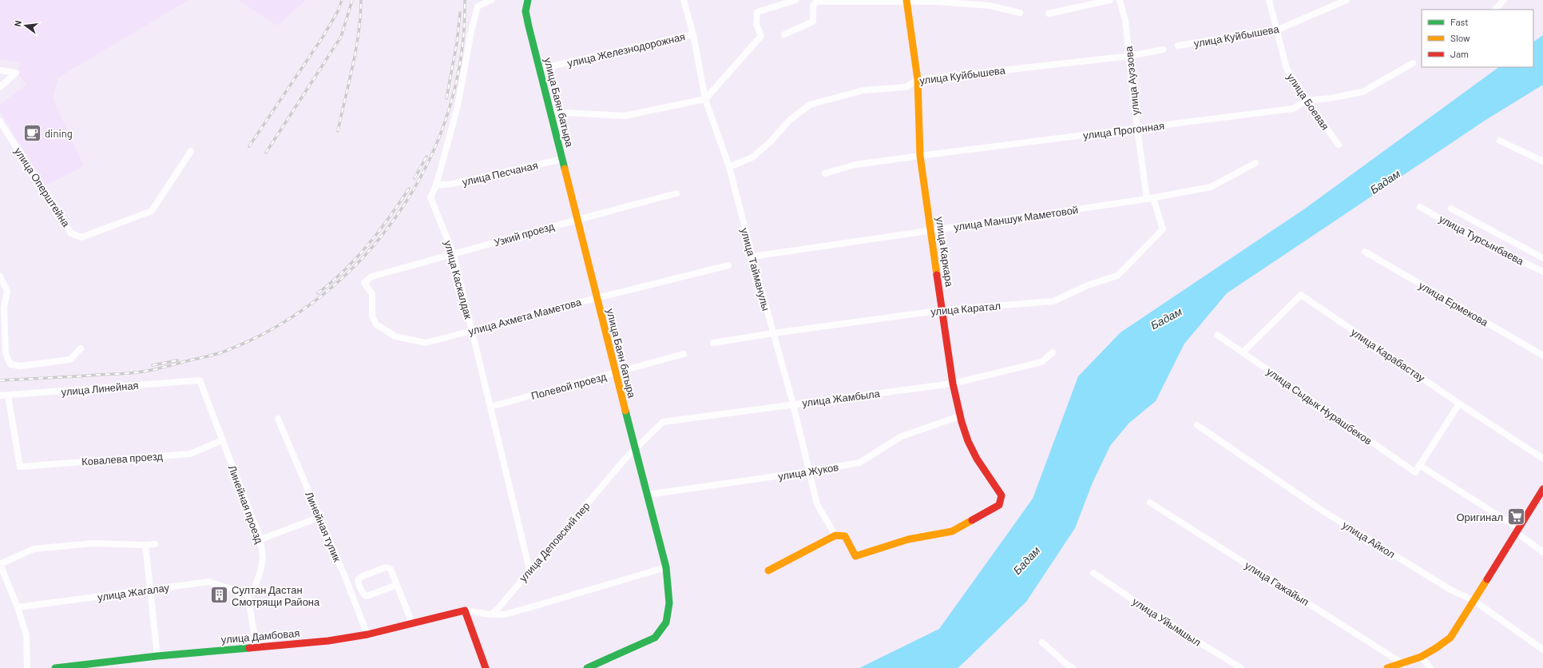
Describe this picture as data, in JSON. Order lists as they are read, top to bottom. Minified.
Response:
{"streets":{"street":["улица Куйбышева","улица Железнодорожная","улица Ауэзова","улица Боевая","улица Баян батыра","улица Прогонная","улица Песчаная","улица Оперштейна","улица Маншук Маметовой","Узкий проезд","улица Турсынбаева","улица Каркара","улица Тайманулы","улица Каскалдак","улица Ермекова","улица Каратал","улица Ахмета Маметова","улица Карабастау","Полевой проезд","улица Линейная","улица Жамбыла","улица Сыдык Нурашбеков","Ковалева проезд","улица Жуков","Линейная проезд","Линейная тупик","улица Айкол","улица Деповский пер","улица Гажайып","улица Жагалау","улица Уйымшыл","улица Дамбовая"]},"crossings":[["улица Куйбышева","улица Ауэзова"],["улица Куйбышева","улица Боевая"],["улица Куйбышева","улица Каркара"],["улица Куйбышева","улица Тайманулы"],["улица Железнодорожная","улица Баян батыра"],["улица Железнодорожная","улица Тайманулы"],["улица Ауэзова","улица Прогонная"],["улица Ауэзова","улица Маншук Маметовой"],["улица Ауэзова","улица Каратал"],["улица Боевая","улица Прогонная"],["улица Баян батыра","улица Песчаная"],["улица Баян батыра","Узкий проезд"],["улица Баян батыра","улица Ахмета Маметова"],["улица Баян батыра","Полевой проезд"],["улица Баян батыра","улица Жамбыла"],["улица Баян батыра","улица Жуков"],["улица Баян батыра","улица Деповский пер"],["улица Прогонная","улица Каркара"],["улица Песчаная","улица Каскалдак"],["улица Маншук Маметовой","улица Каркара"],["улица Маншук Маметовой","улица Тайманулы"],["улица Маншук Маметовой","улица Каратал"],["Узкий проезд","улица Каскалдак"],["Узкий проезд","улица Ахмета Маметова"],["улица Каркара","улица Тайманулы"],["улица Каркара","улица Каратал"],["улица Каркара","улица Жамбыла"],["улица Каркара","улица Жуков"],["улица Тайманулы","улица Каратал"],["улица Тайманулы","улица Жамбыла"],["улица Тайманулы","улица Жуков"],["улица Каскалдак","улица Ахмета Маметова"],["улица Каскалдак","Полевой проезд"],["улица Каскалдак","улица Деповский пер"],["улица Карабастау","улица Сыдык Нурашбеков"],["улица Линейная","Ковалева проезд"],["улица Линейная","Линейная проезд"],["улица Жамбыла","улица Деповский пер"],["Ковалева проезд","Линейная проезд"],["Линейная проезд","улица Жагалау"],["Линейная тупик","улица Дамбовая"]],"water":["Бадам"],"places":{"cafe":["dining"],"supermarket":["Оригинал"],"building":["Султан Дастан Смотрящи Района"]},"legend":["Fast","Slow","Jam"],"north":"left"}
